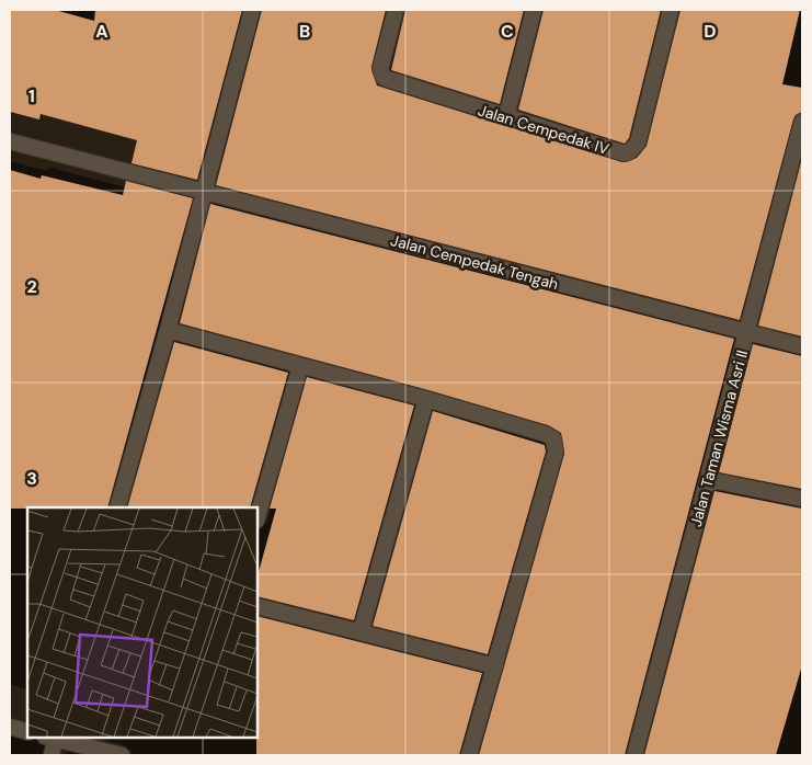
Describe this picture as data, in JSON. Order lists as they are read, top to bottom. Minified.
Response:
{"streets":{"street":["Jalan Cempedak IV","Jalan Cempedak Tengah","Jalan Taman Wisma Asri II"]},"crossings":[["Jalan Cempedak Tengah","Jalan Taman Wisma Asri II"]],"grid":{"columns":["A","B","C","D"],"rows":["1","2","3"]}}
